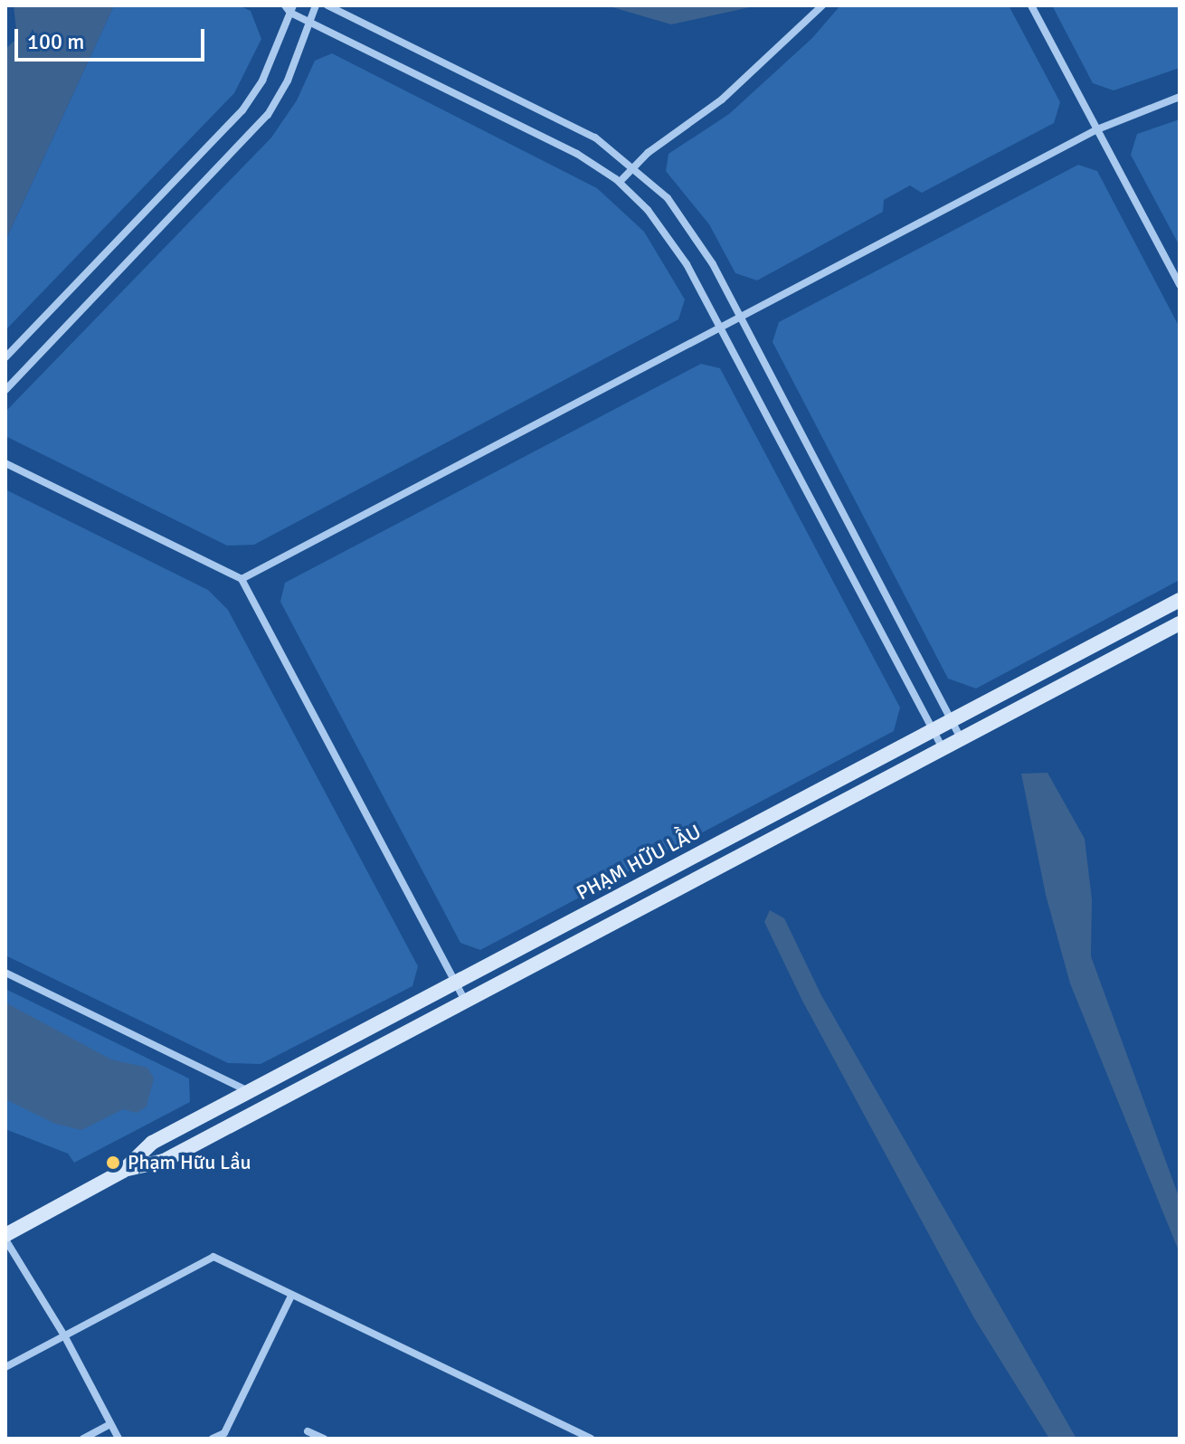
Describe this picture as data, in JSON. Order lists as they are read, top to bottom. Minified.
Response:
{"streets":{"main road":["PHẠM HỮU LẦU"]},"places":["Phạm Hữu Lầu"],"scale_bar":"100 m"}
